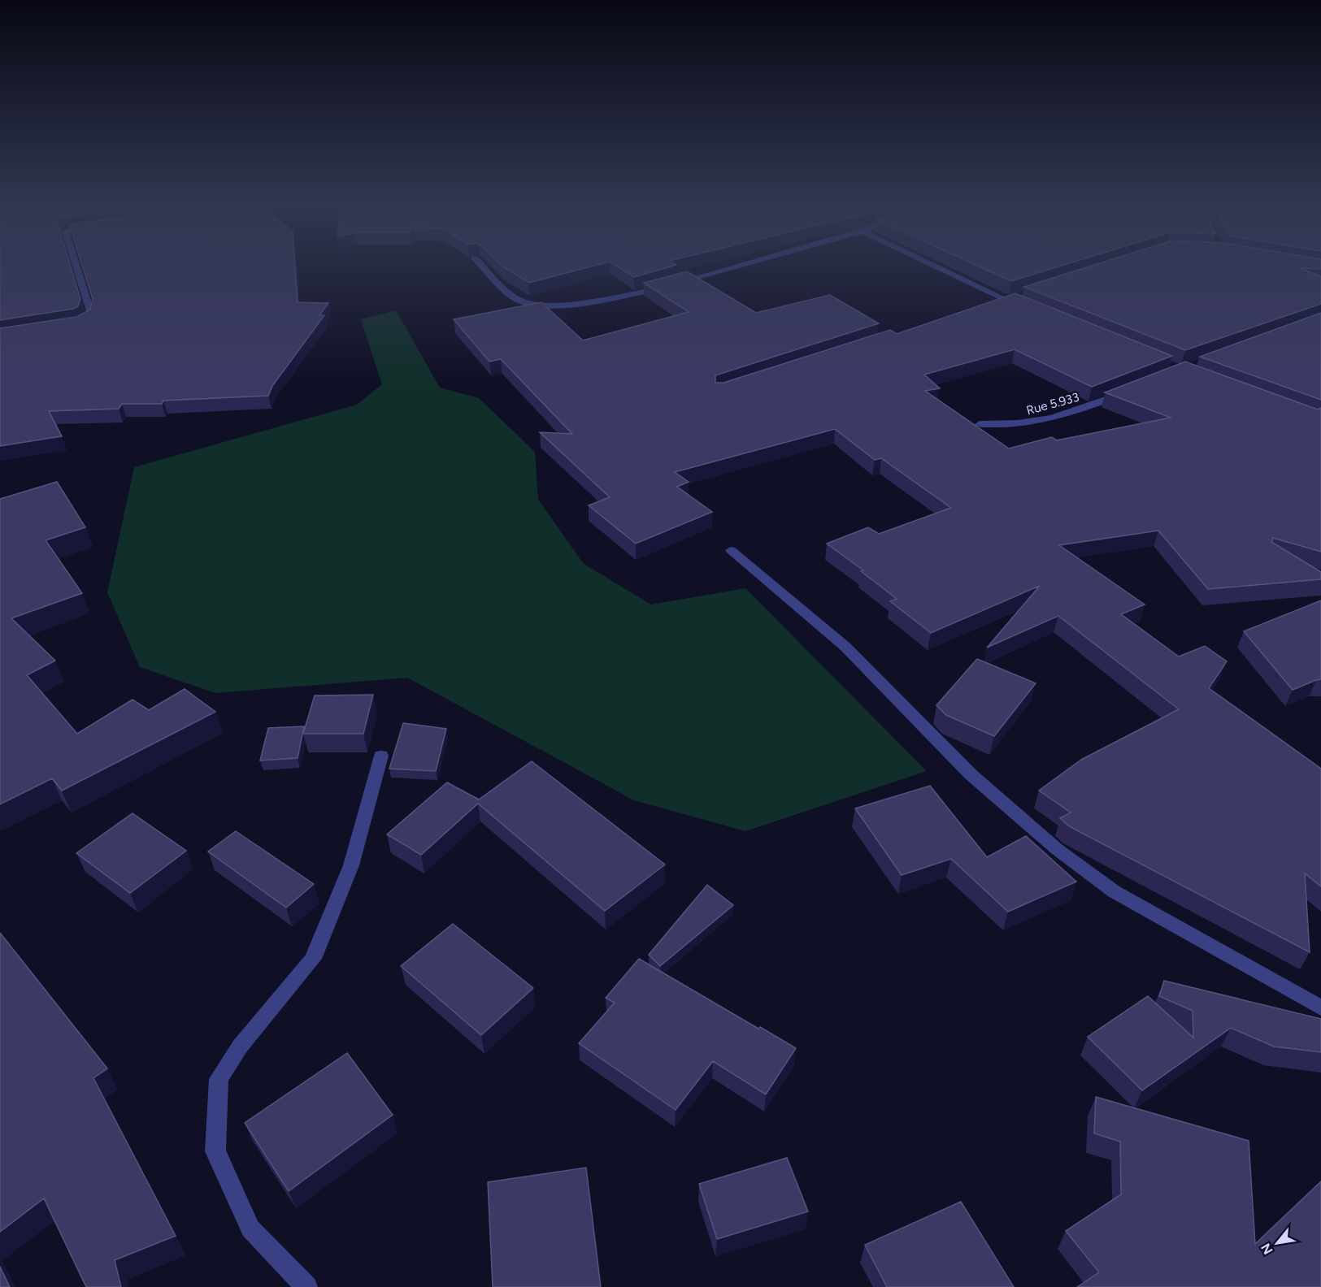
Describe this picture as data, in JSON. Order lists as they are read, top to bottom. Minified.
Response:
{"streets":{"street":["Rue 5.933"]},"north":"bottom left"}
